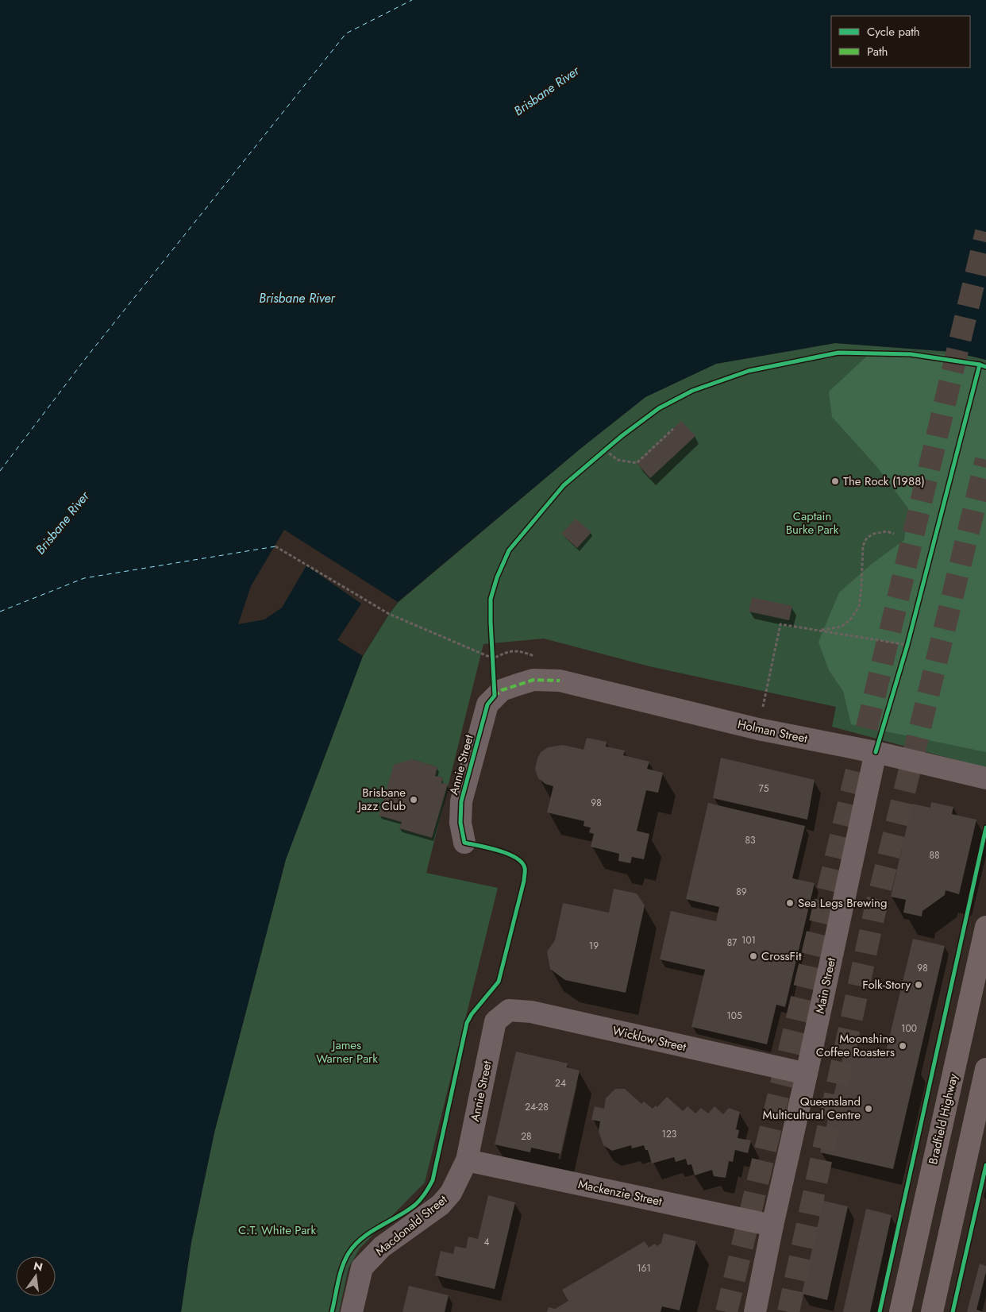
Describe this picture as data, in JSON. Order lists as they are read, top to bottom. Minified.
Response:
{"streets":{"highway":["Bradfield Highway"],"street":["Holman Street","Annie Street","Main Street","Wicklow Street","Mackenzie Street","Macdonald Street"]},"crossings":[["Holman Street","Main Street"],["Annie Street","Wicklow Street"],["Annie Street","Mackenzie Street"],["Annie Street","Macdonald Street"],["Main Street","Wicklow Street"],["Main Street","Mackenzie Street"],["Mackenzie Street","Macdonald Street"]],"water":["Brisbane River"],"parks":["Captain Burke Park","James Warner Park","C.T. White Park"],"places":["The Rock (1988)","Brisbane Jazz Club","Sea Legs Brewing","CrossFit","Folk-Story","Moonshine Coffee Roasters","Queensland Multicultural Centre"],"house_numbers":["75","98","83","88","89","101","87","19","98","105","100","24","24-28","123","28","4","161"],"legend":["Cycle path","Path"],"north":"top"}
